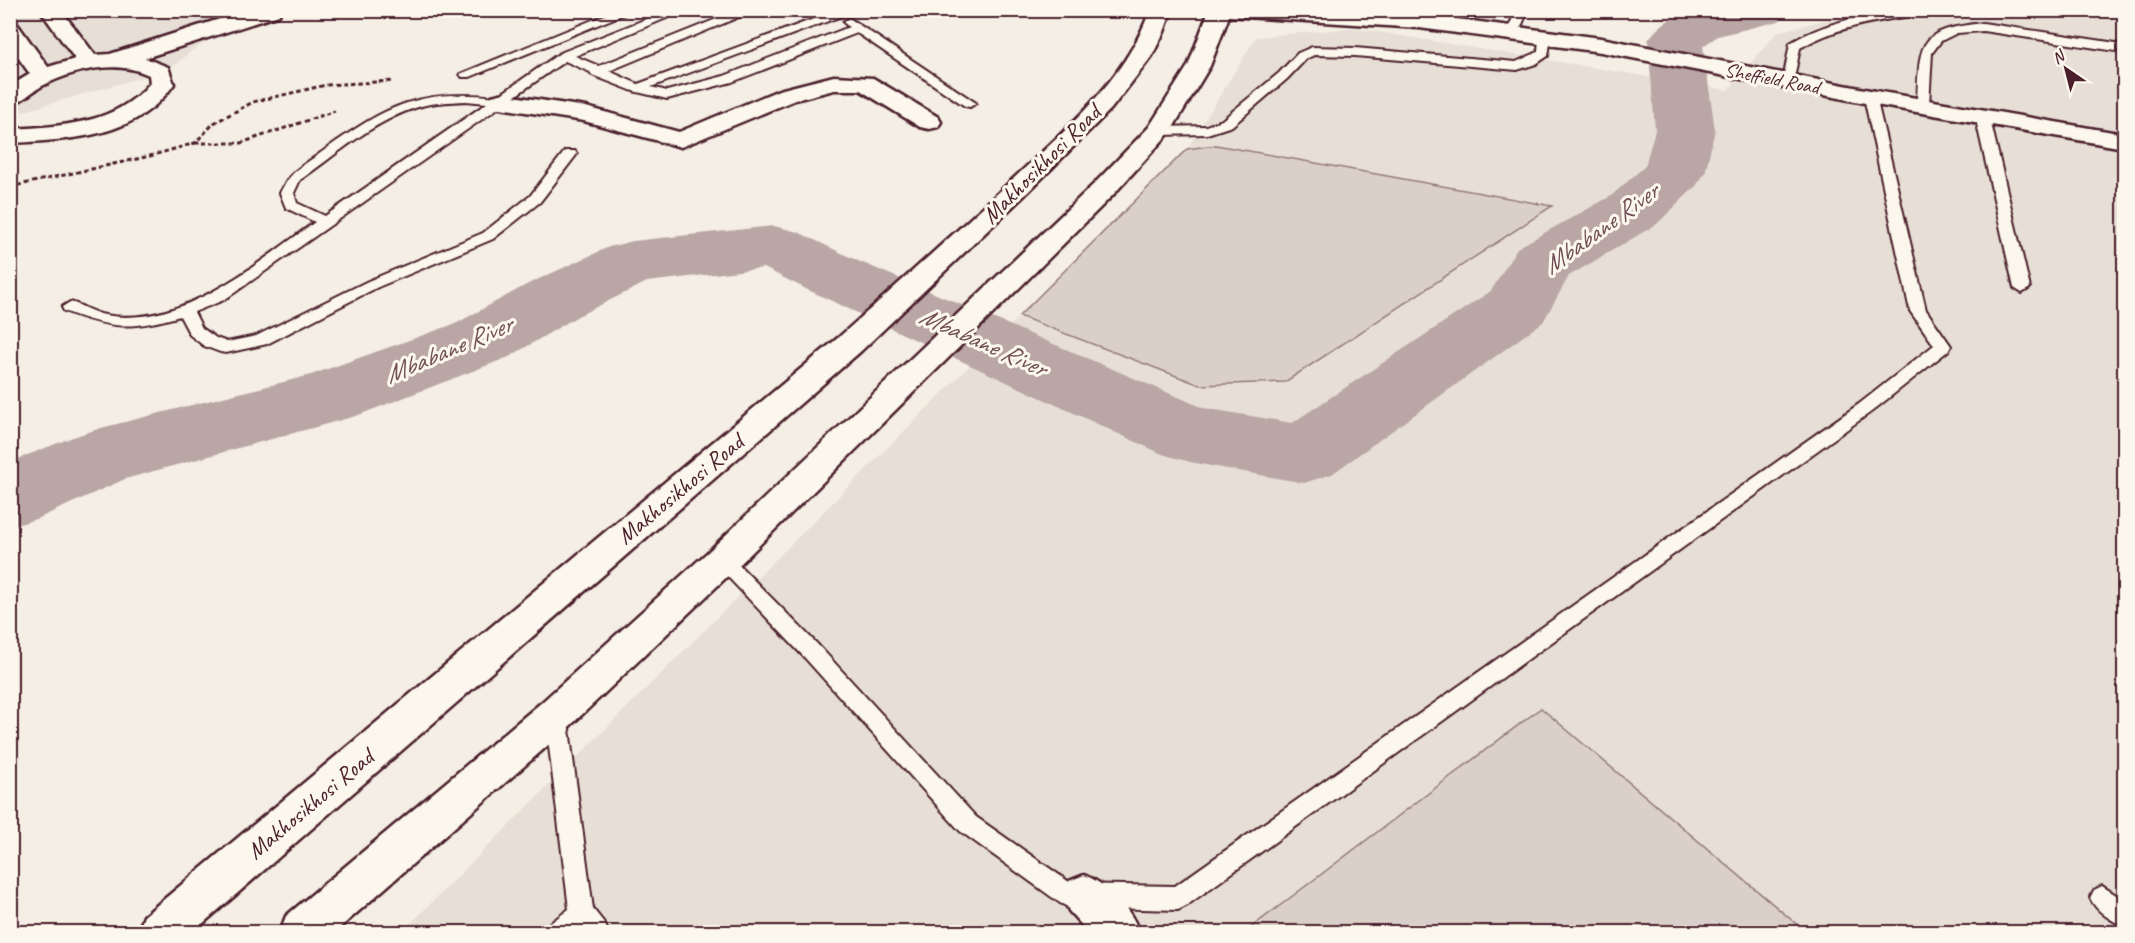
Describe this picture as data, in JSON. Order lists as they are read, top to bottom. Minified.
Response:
{"streets":{"main road":["Sheffield Road","Makhosikhosi Road"]},"water":["Mbabane River"],"north":"top left"}
